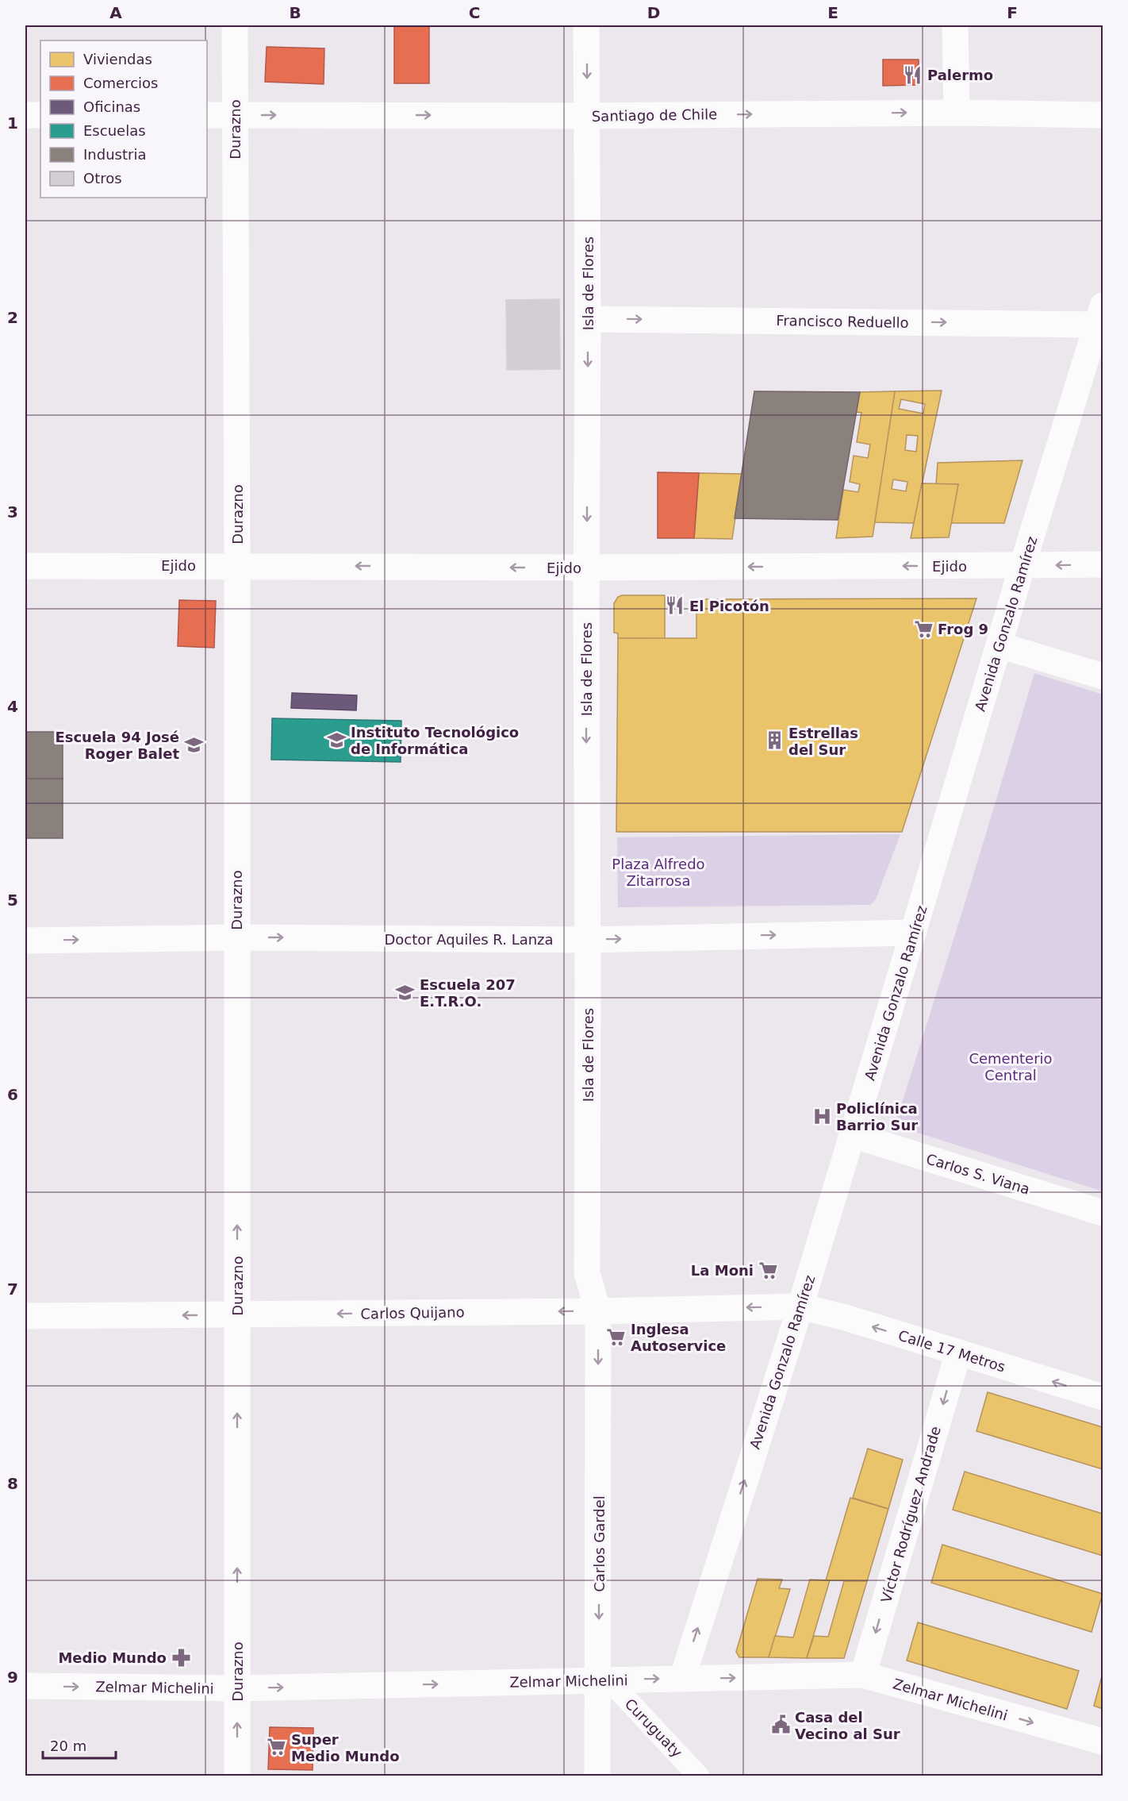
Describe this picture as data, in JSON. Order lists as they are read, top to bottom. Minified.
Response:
{"streets":{"street":["Santiago de Chile","Durazno","Isla de Flores","Francisco Reduello","Ejido","Avenida Gonzalo Ramírez","Doctor Aquiles R. Lanza","Carlos S. Viana","Carlos Quijano","Calle 17 Metros","Víctor Rodríguez Andrade","Carlos Gardel","Zelmar Michelini","Curuguaty"]},"crossings":[["Santiago de Chile","Durazno"],["Santiago de Chile","Isla de Flores"],["Durazno","Ejido"],["Durazno","Doctor Aquiles R. Lanza"],["Durazno","Carlos Quijano"],["Durazno","Zelmar Michelini"],["Isla de Flores","Francisco Reduello"],["Isla de Flores","Ejido"],["Isla de Flores","Doctor Aquiles R. Lanza"],["Isla de Flores","Carlos Quijano"],["Isla de Flores","Carlos Gardel"],["Francisco Reduello","Avenida Gonzalo Ramírez"],["Ejido","Avenida Gonzalo Ramírez"],["Avenida Gonzalo Ramírez","Doctor Aquiles R. Lanza"],["Avenida Gonzalo Ramírez","Carlos S. Viana"],["Avenida Gonzalo Ramírez","Carlos Quijano"],["Avenida Gonzalo Ramírez","Calle 17 Metros"],["Avenida Gonzalo Ramírez","Zelmar Michelini"],["Carlos Quijano","Calle 17 Metros"],["Carlos Quijano","Carlos Gardel"],["Calle 17 Metros","Víctor Rodríguez Andrade"],["Víctor Rodríguez Andrade","Zelmar Michelini"],["Carlos Gardel","Zelmar Michelini"],["Carlos Gardel","Curuguaty"],["Zelmar Michelini","Curuguaty"]],"one_way":["Santiago de Chile","Durazno","Isla de Flores","Francisco Reduello","Ejido","Doctor Aquiles R. Lanza","Carlos Quijano","Calle 17 Metros","Víctor Rodríguez Andrade","Carlos Gardel","Zelmar Michelini"],"parks":["Plaza Alfredo Zitarrosa","Cementerio Central"],"places":{"restaurant":["Palermo","El Picotón"],"supermarket":["Frog 9","La Moni","Inglesa Autoservice","Super Medio Mundo"],"school or university":["Instituto Tecnológico de Informática","Escuela 94 José Roger Balet","Escuela 207 E.T.R.O."],"building":["Estrellas del Sur"],"hospital":["Policlínica Barrio Sur"],"pharmacy":["Medio Mundo"],"public building":["Casa del Vecino al Sur"]},"legend":["Viviendas","Comercios","Oficinas","Escuelas","Industria","Otros"],"scale_bar":"20 m","grid":{"columns":["A","B","C","D","E","F"],"rows":["1","2","3","4","5","6","7","8","9"]}}
